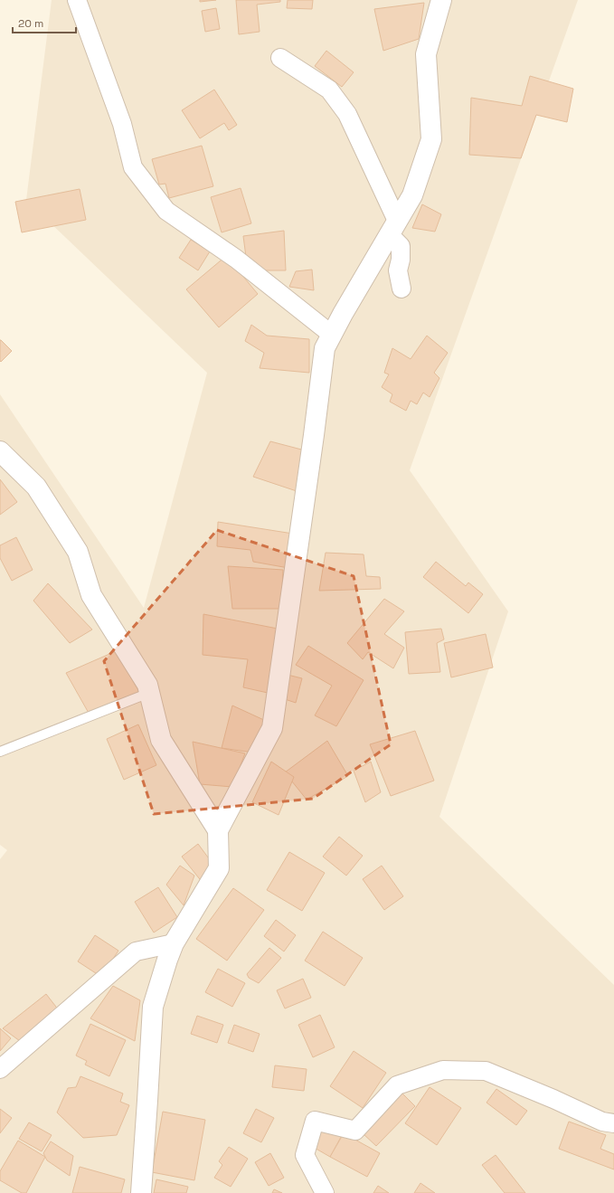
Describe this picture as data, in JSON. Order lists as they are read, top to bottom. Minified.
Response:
{"scale_bar":"20 m"}
